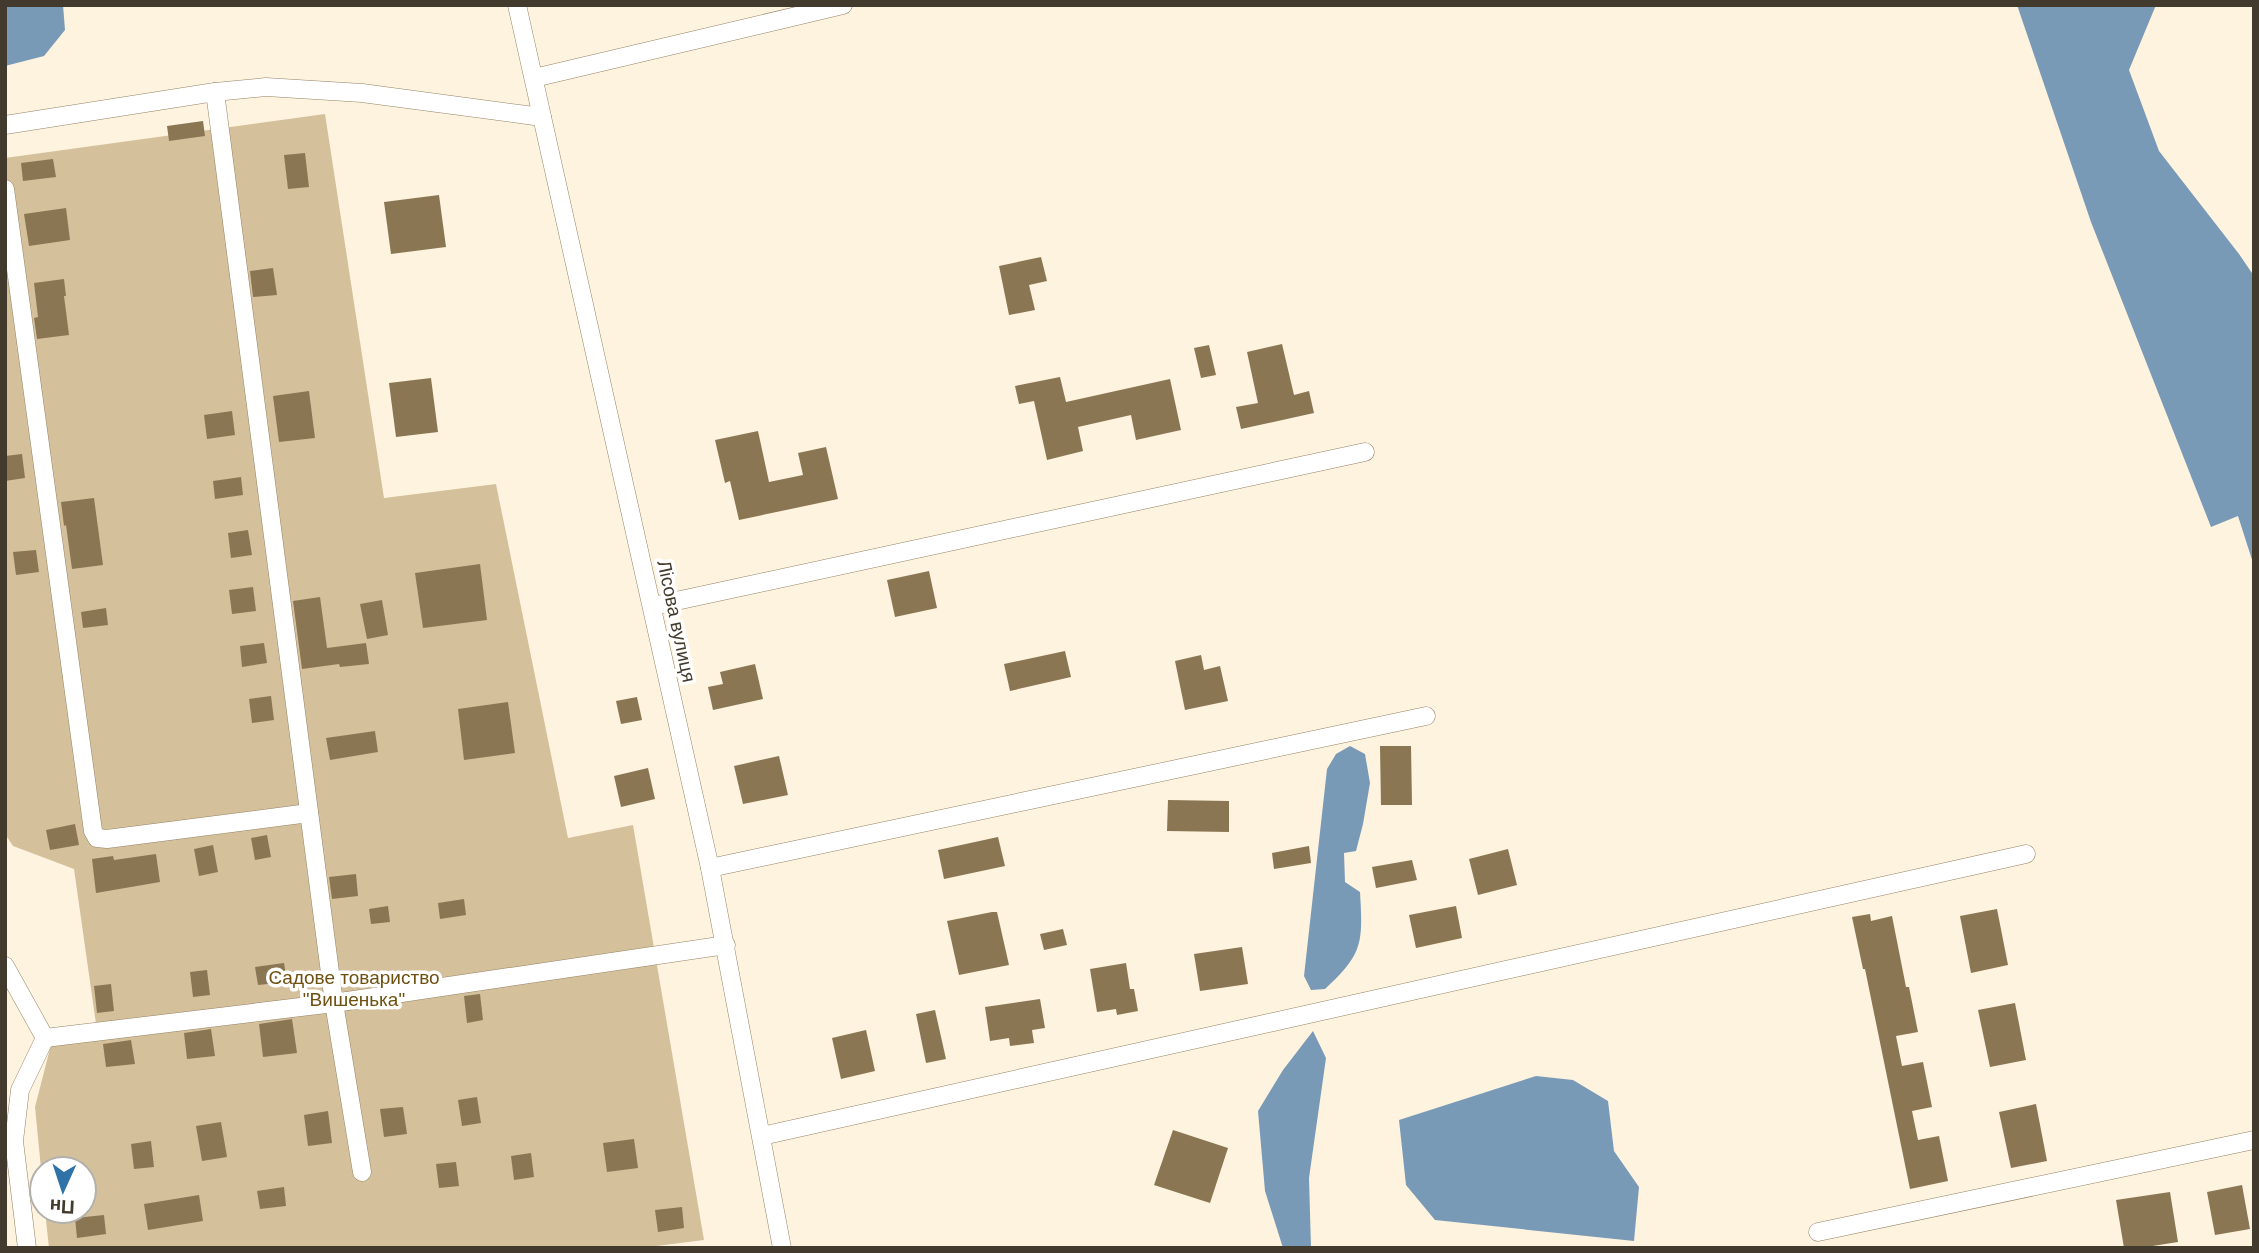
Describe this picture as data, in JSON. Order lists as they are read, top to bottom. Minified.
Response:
{"streets":{"street":["Лісова вулиця"]},"parks":["Садове товариство \"Вишенька\""],"north":"bottom"}
